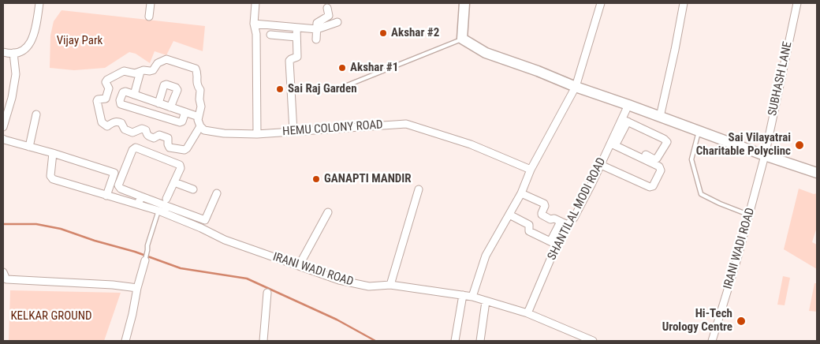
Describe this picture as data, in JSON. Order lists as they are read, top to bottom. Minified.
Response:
{"streets":{"street":["SUBHASH LANE","HEMU COLONY ROAD","SHANTILAL MODI ROAD","IRANI WADI ROAD"]},"crossings":[["SUBHASH LANE","IRANI WADI ROAD"],["SHANTILAL MODI ROAD","IRANI WADI ROAD"]],"parks":["Vijay Park","KELKAR GROUND"],"places":["Akshar #2","Akshar #1","Sai Raj Garden","Sai Vilayatrai Charitable Polyclinc","GANAPTI MANDIR","Hi-Tech Urology Centre"]}
